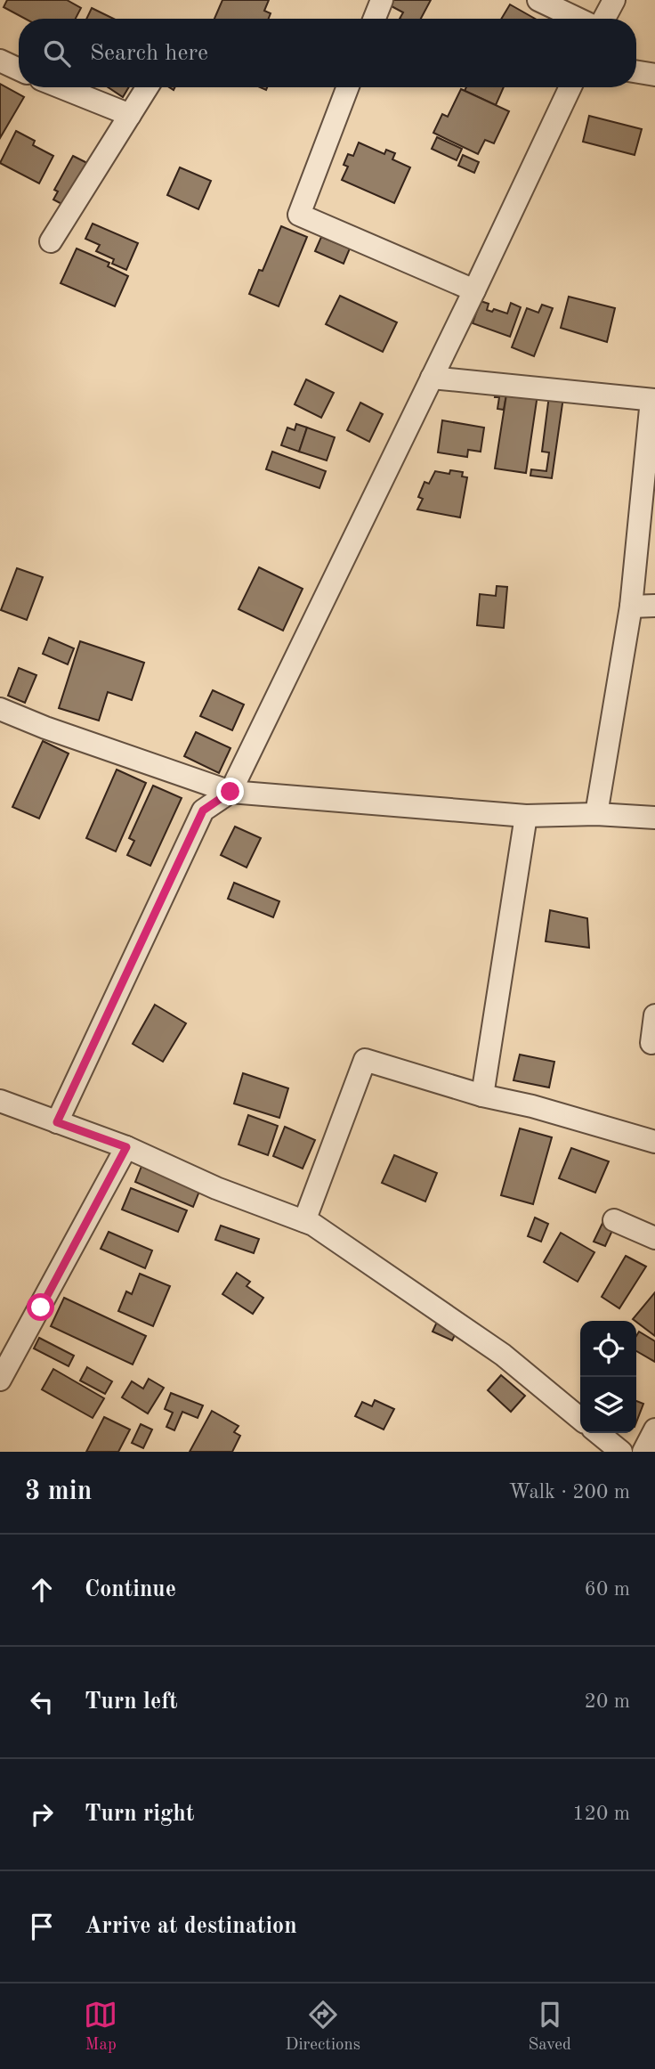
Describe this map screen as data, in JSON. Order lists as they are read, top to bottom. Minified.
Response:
{"page":{"search":"Search here","heading":["3 min","Walk · 200 m"],"list":[["Continue","60 m"],["Turn left","20 m"],["Turn right","120 m"],"Arrive at destination"],"nav":["Map","Directions","Saved"]}}
